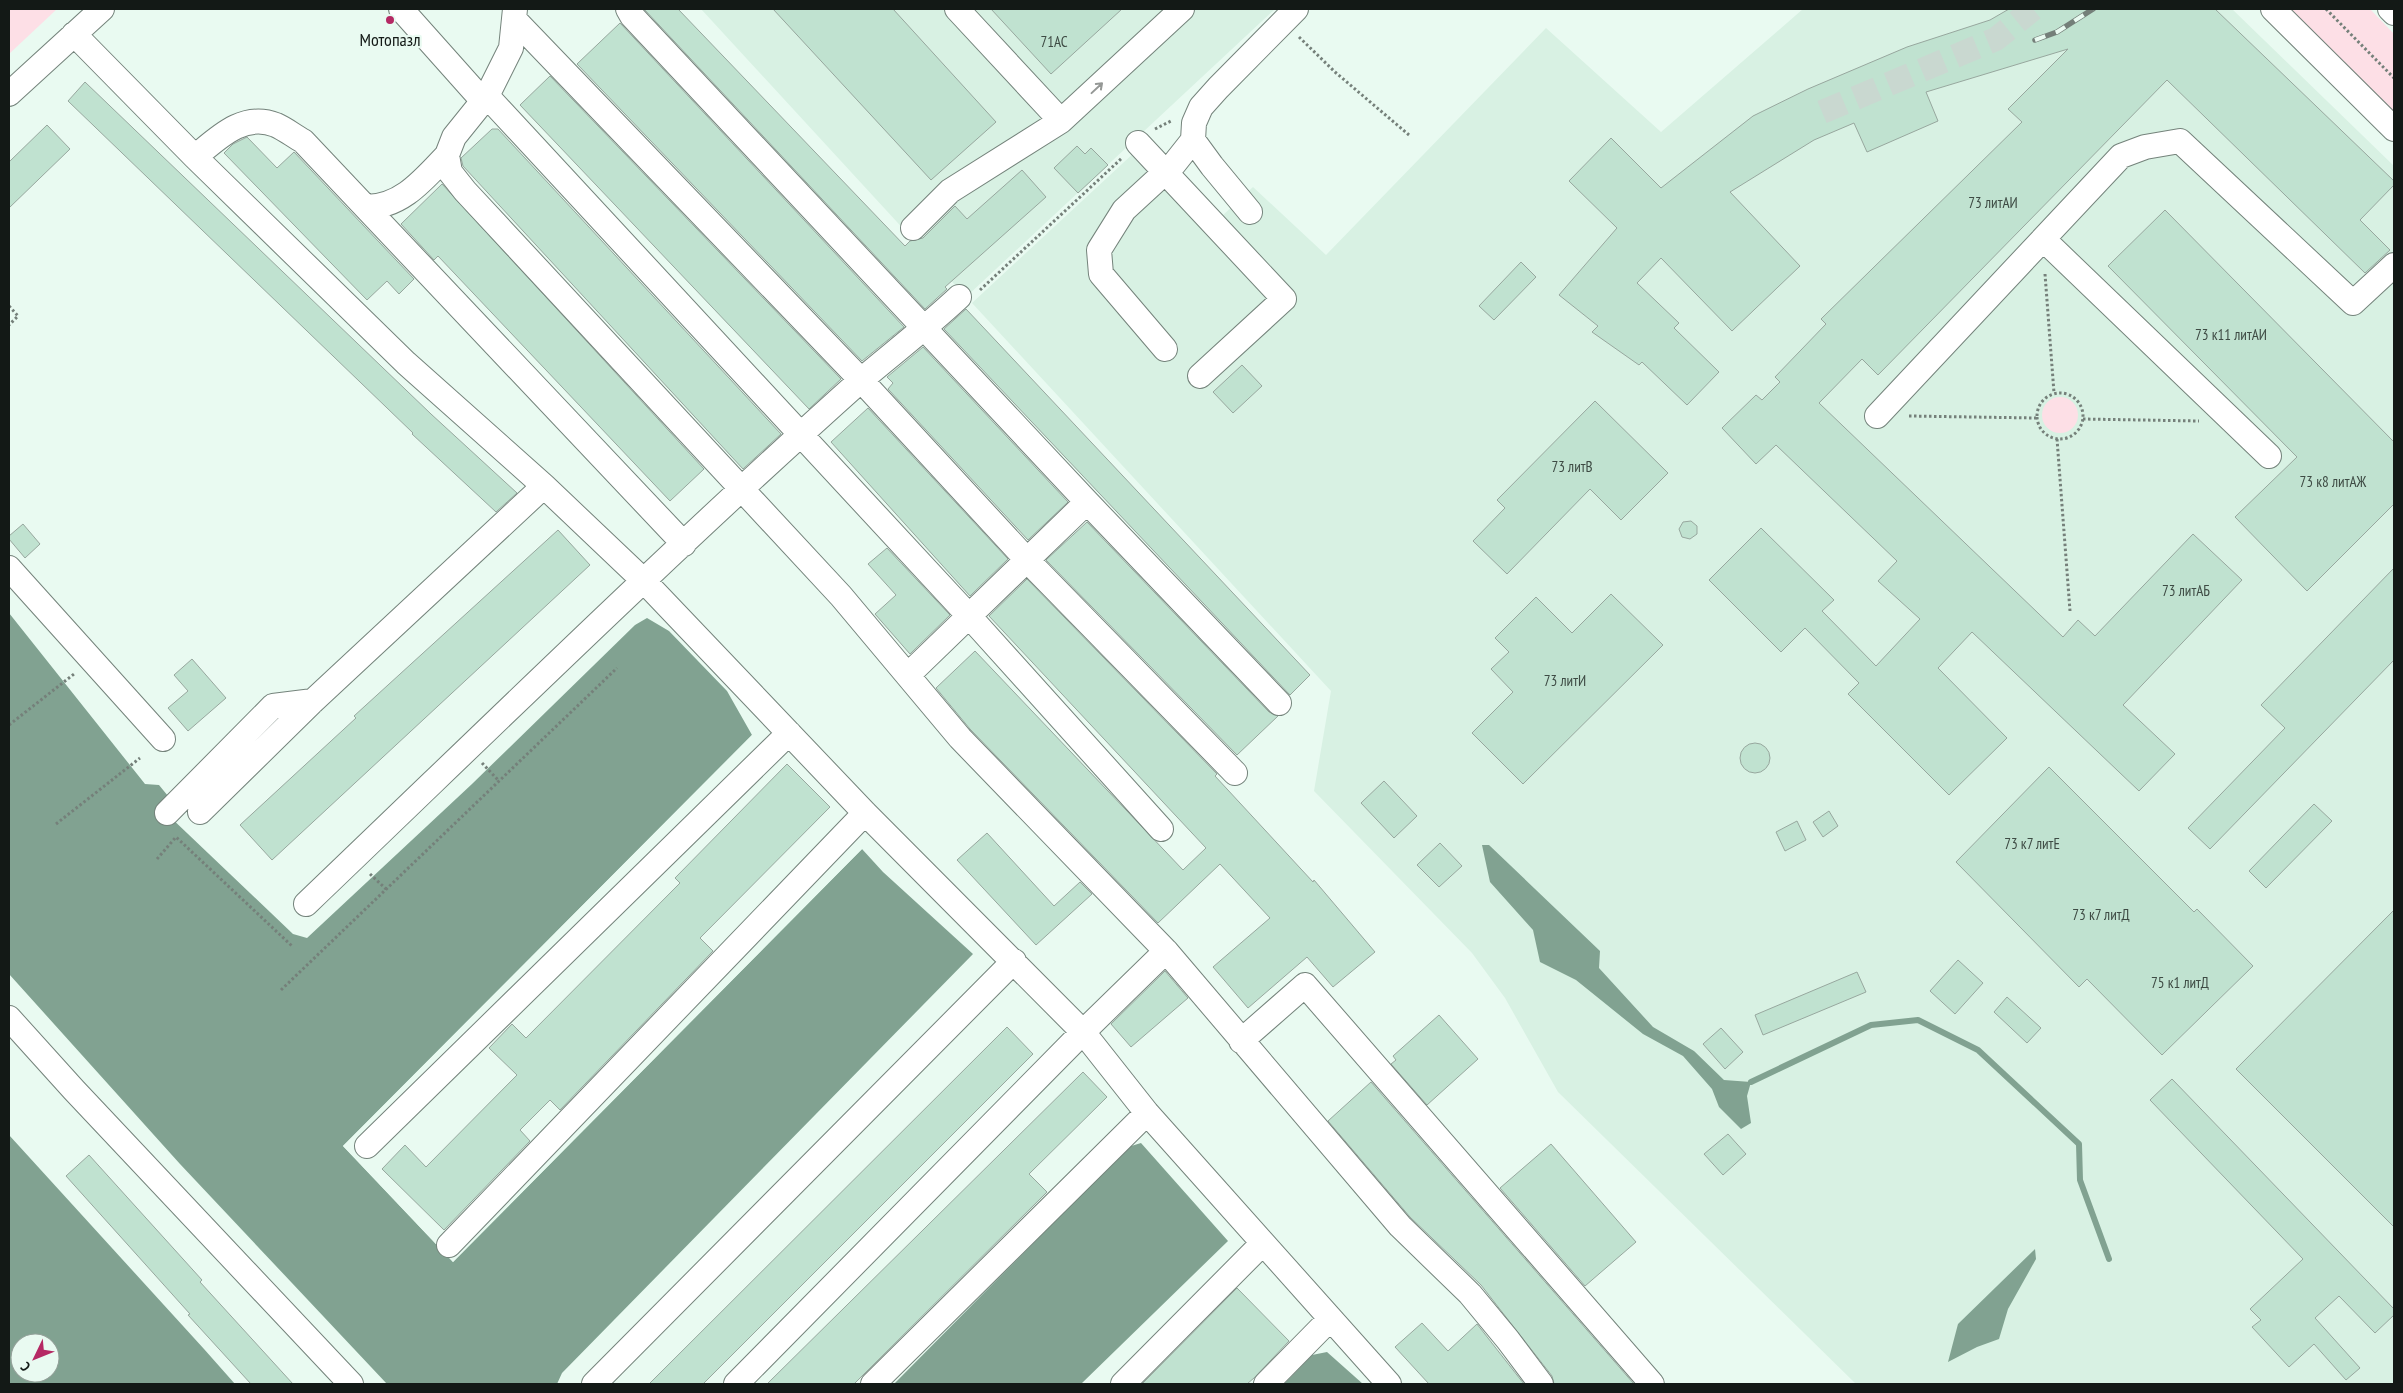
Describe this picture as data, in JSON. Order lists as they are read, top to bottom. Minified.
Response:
{"places":["Мотопазл"],"house_numbers":["71АС","73 литАИ","73 к11 литАИ","73 литВ","73 к8 литАЖ","73 литАБ","73 литИ","73 к7 литЕ","73 к7 литД","75 к1 литД"],"north":"bottom left"}
